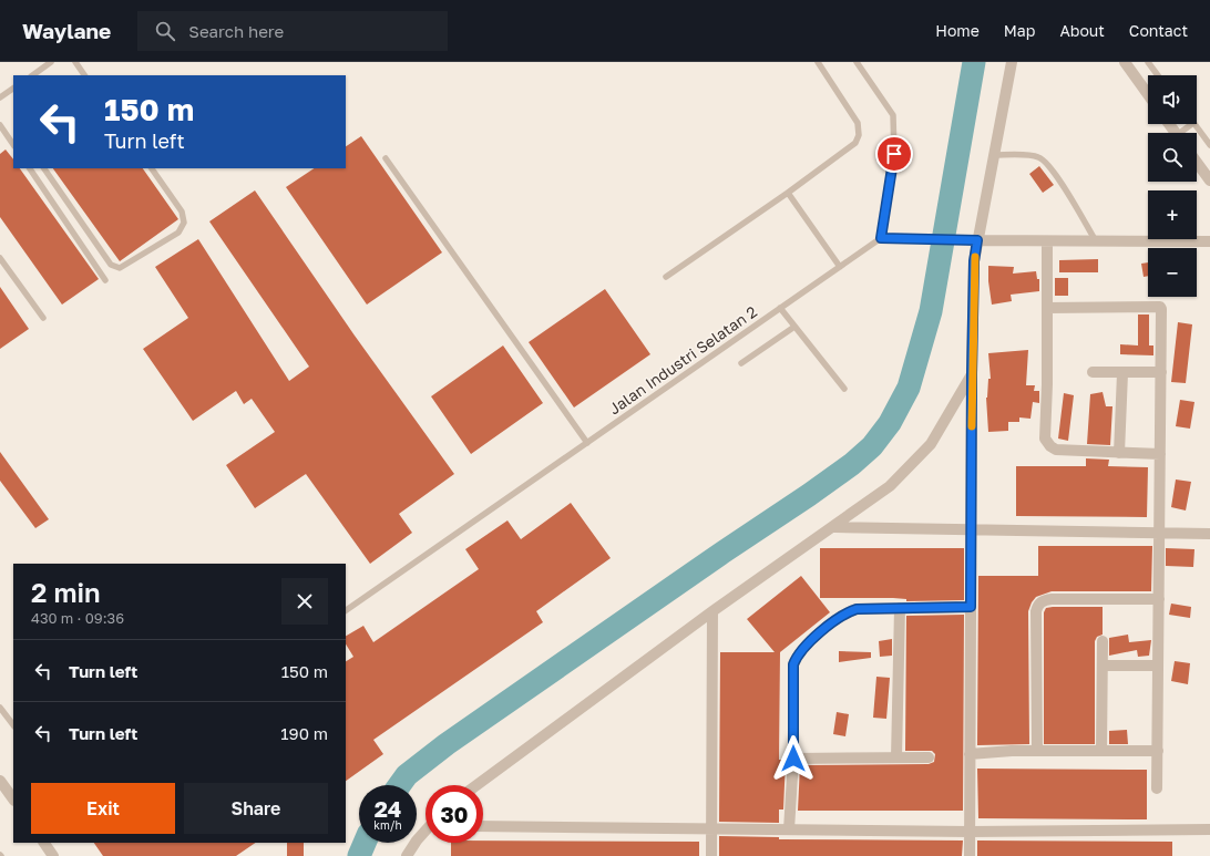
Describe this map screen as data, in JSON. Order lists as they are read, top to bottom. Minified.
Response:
{"streets":{"lane":["Jalan Industri Selatan 2"]},"page":{"header":"Waylane","search":"Search here","nav":["Home","Map","About","Contact"],"map_buttons":["+","−"],"turn":["150 m","Turn left"],"heading":["2 min","430 m · 09:36"],"list":[{"name":"Turn left","value":"150 m"},{"name":"Turn left","value":"190 m"}],"buttons":["Exit","Share"],"speed":"24 km/h","limit":"30"}}
